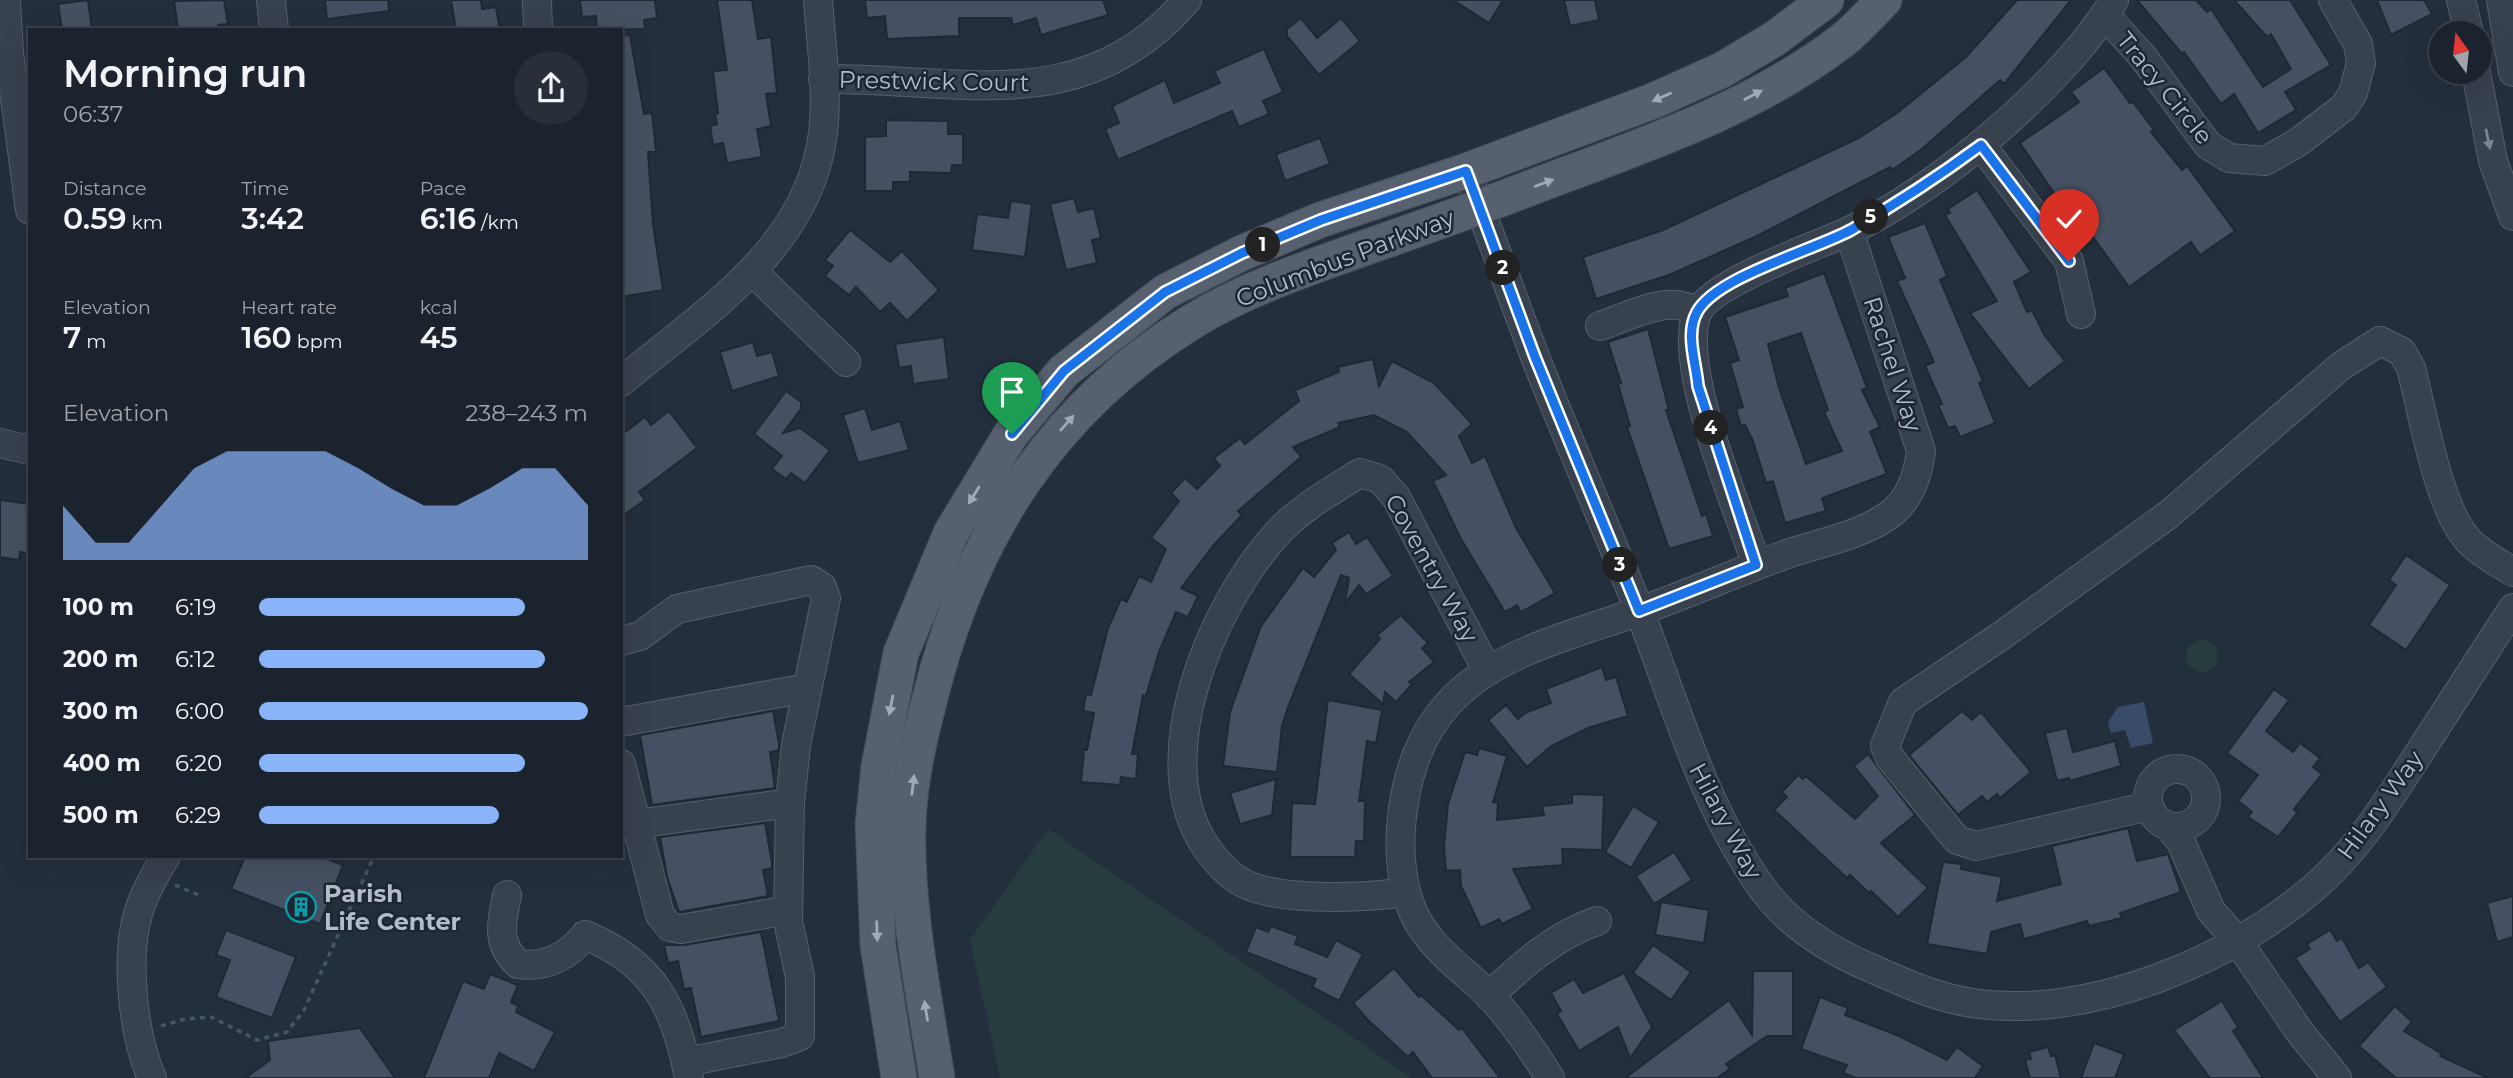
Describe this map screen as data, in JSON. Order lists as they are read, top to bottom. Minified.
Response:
{"streets":{"main road":["Columbus Parkway"],"street":["Prestwick Court","Tracy Circle","Rachel Way","Coventry Way","Hilary Way"]},"crossings":[["Columbus Parkway","Hilary Way"],["Rachel Way","Coventry Way"],["Rachel Way","Hilary Way"]],"places":{"building":["Parish Life Center"]},"north":"top","page":{"heading":["Morning run","06:37"],"stats":[["Distance","0.59 km"],["Time","3:42"],["Pace","6:16 /km"],["Elevation","7 m"],["Heart rate","160 bpm"],["kcal","45"]],"pins":["5","1","2","4","3"],"chart":["Elevation","238–243 m"],"list":[{"name":"100 m","note":"6:19"},{"name":"200 m","note":"6:12"},{"name":"300 m","note":"6:00"},{"name":"400 m","note":"6:20"},{"name":"500 m","note":"6:29"}]}}
